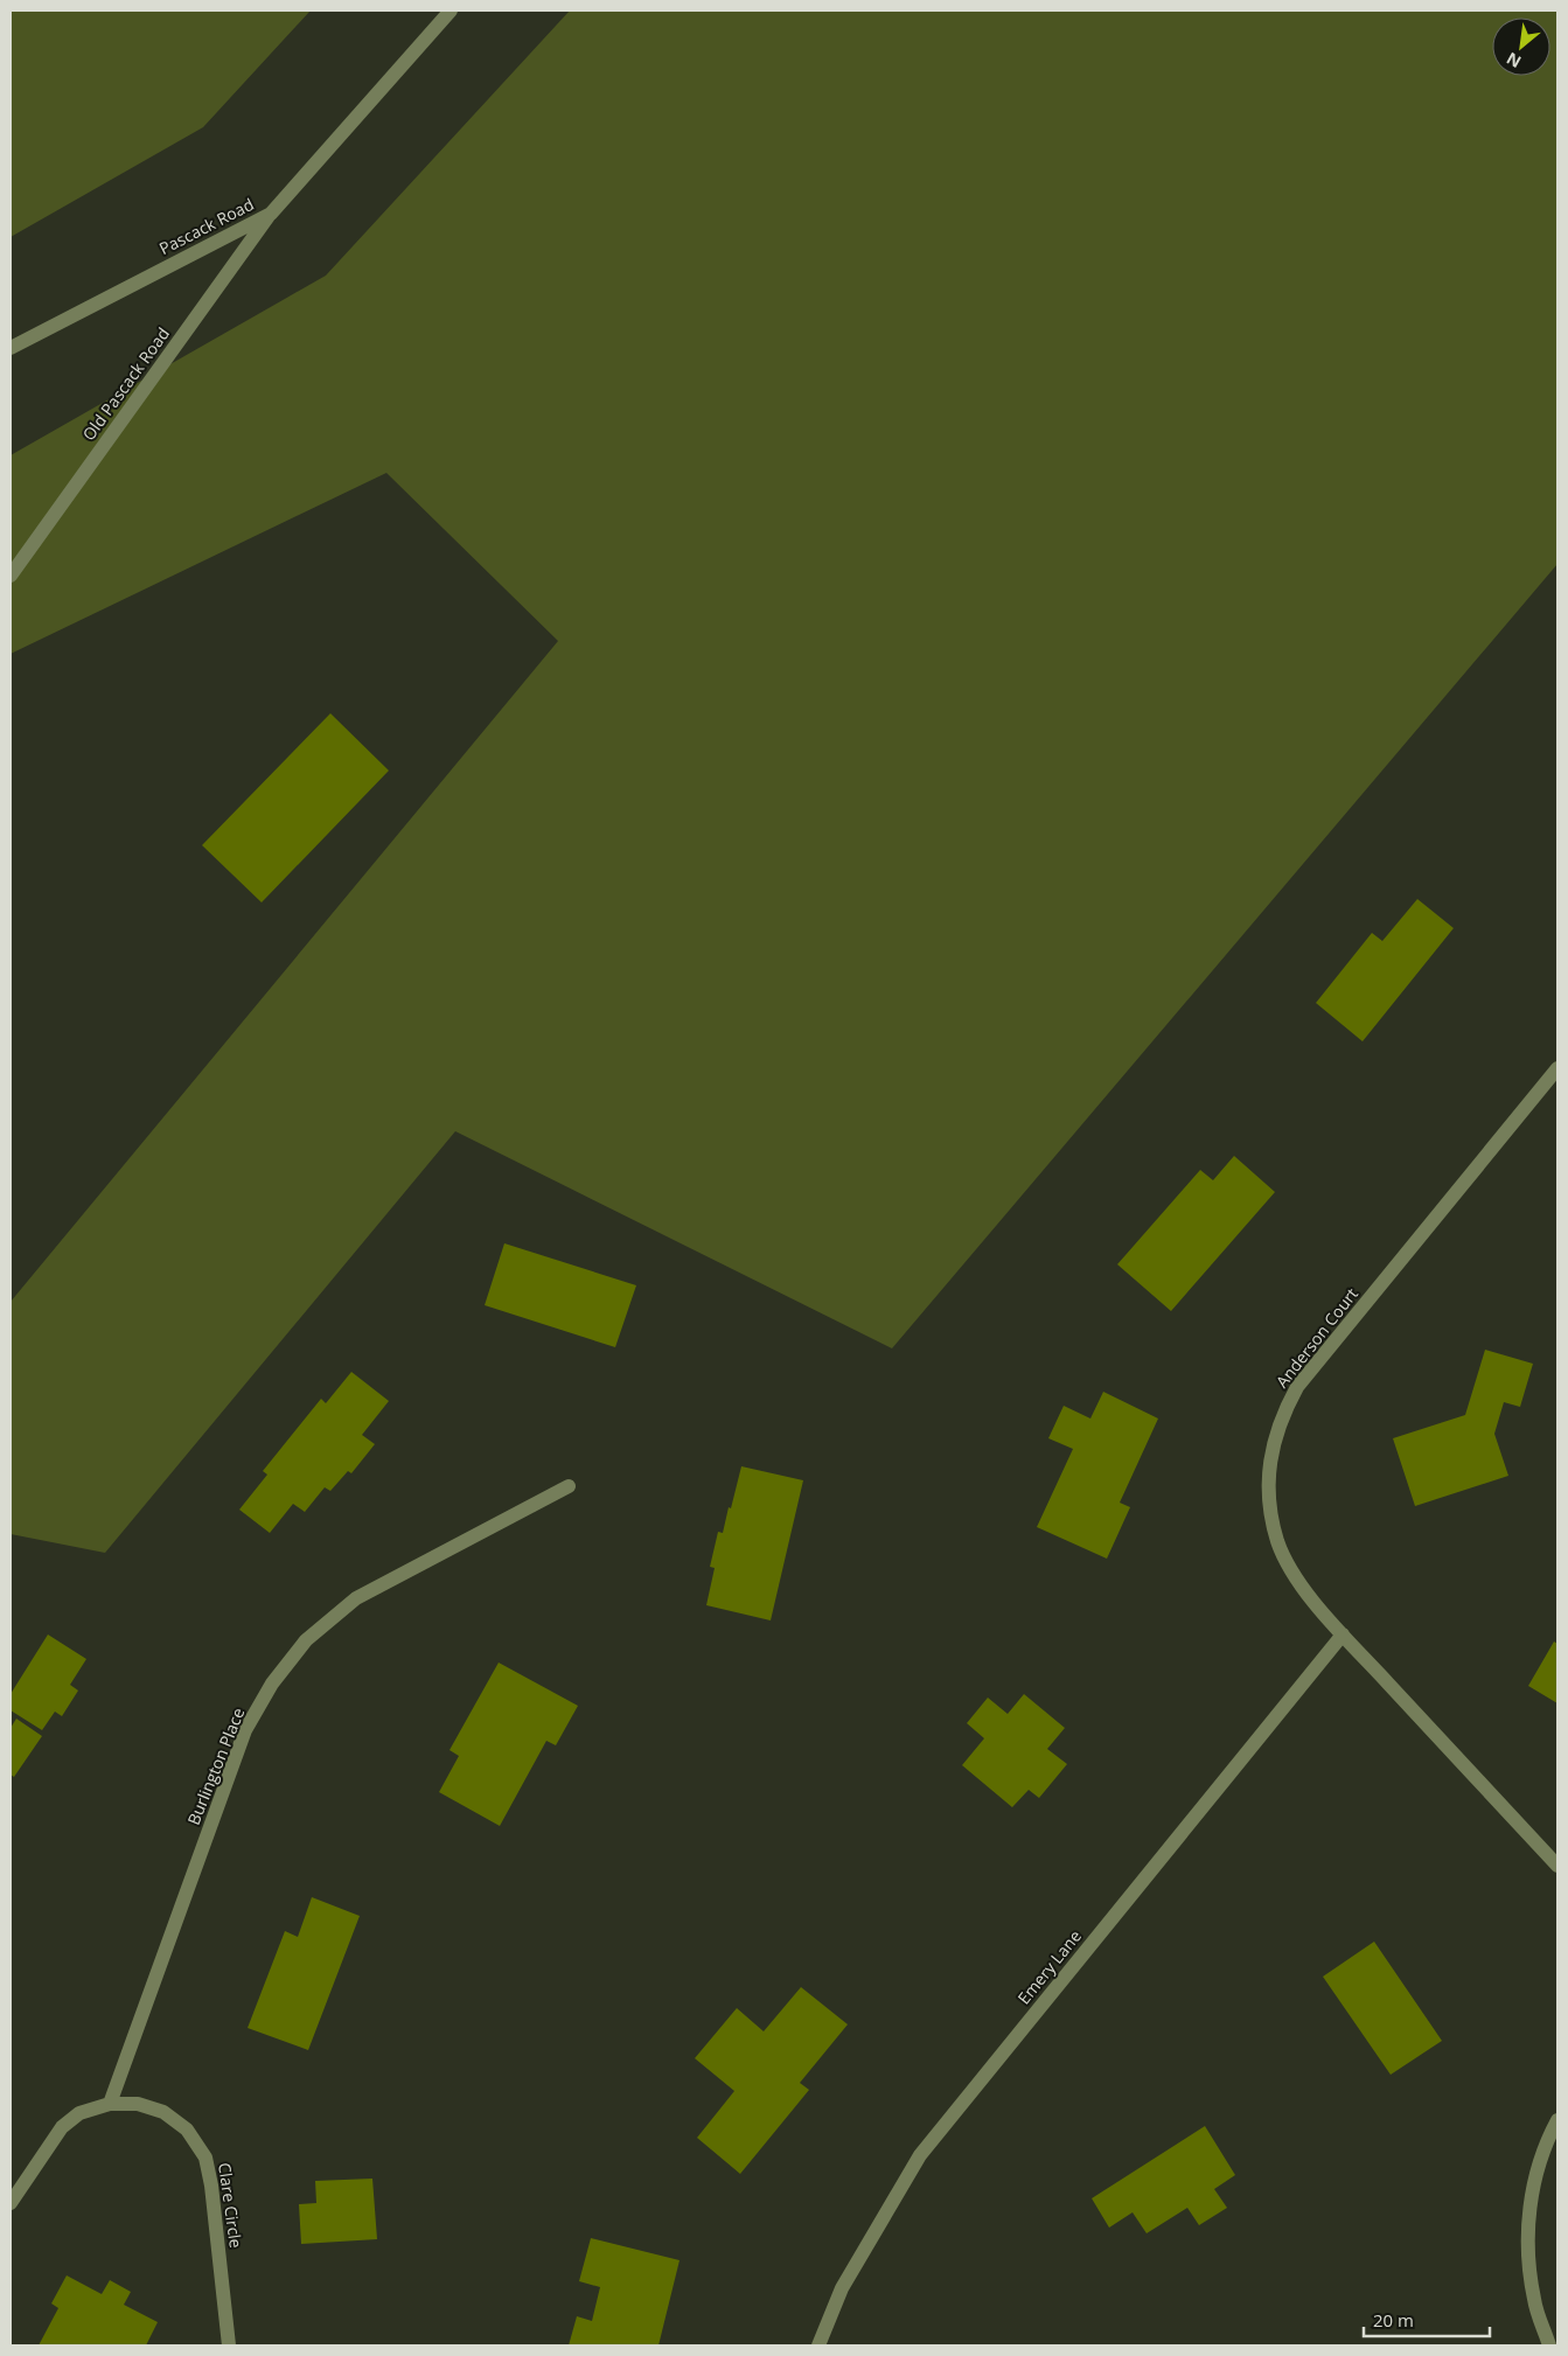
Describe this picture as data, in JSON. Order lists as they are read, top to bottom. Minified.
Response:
{"streets":{"street":["Pascack Road","Old Pascack Road","Anderson Court","Burlington Place","Emery Lane","Clare Circle"]},"crossings":[["Pascack Road","Old Pascack Road"],["Anderson Court","Emery Lane"],["Burlington Place","Clare Circle"]],"scale_bar":"20 m","north":"bottom left"}
